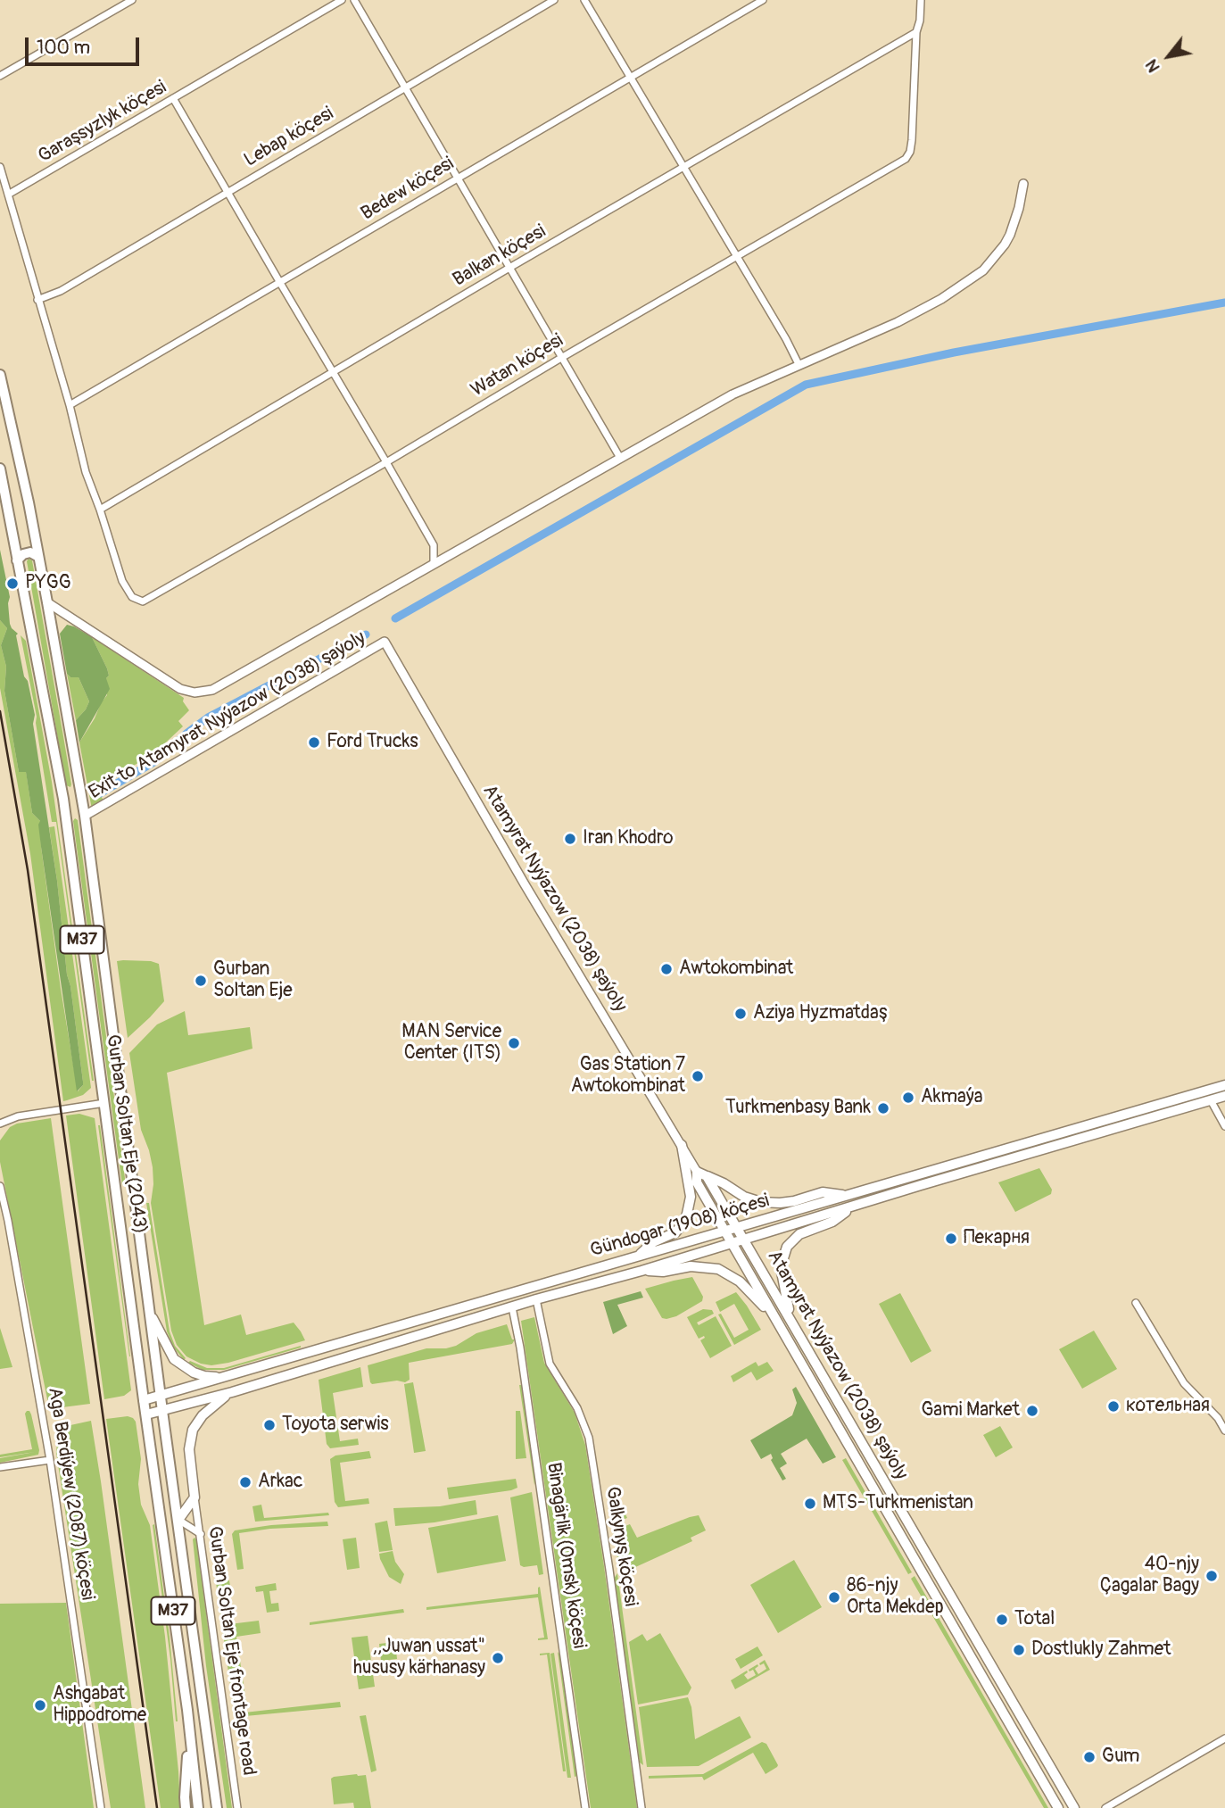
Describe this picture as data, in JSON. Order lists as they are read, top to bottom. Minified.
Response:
{"streets":{"highway":["M37","Gurban Soltan Eje (2043)"],"main road":["Atamyrat Nyýazow (2038) şaýoly","Gündogar (1908) köçesi"],"street":["Garaşsyzlyk köçesi","Lebap köçesi","Bedew köçesi","Balkan köçesi","Watan köçesi","Exit to Atamyrat Nyýazow (2038) şaýoly","Aga Berdiýew (2087) köçesi","Galkynyş köçesi","Binagärlik (Omsk) köçesi","Gurban Soltan Eje frontage road"]},"crossings":[["Balkan köçesi","Watan köçesi"],["Exit to Atamyrat Nyýazow (2038) şaýoly","Atamyrat Nyýazow (2038) şaýoly"],["Exit to Atamyrat Nyýazow (2038) şaýoly","Gurban Soltan Eje (2043)"],["Atamyrat Nyýazow (2038) şaýoly","Gündogar (1908) köçesi"],["Gurban Soltan Eje (2043)","Gündogar (1908) köçesi"],["Gündogar (1908) köçesi","Galkynyş köçesi"],["Gündogar (1908) köçesi","Binagärlik (Omsk) köçesi"]],"places":["PYGG","Ford Trucks","Iran Khodro","Awtokombinat","Gurban Soltan Eje","Aziya Hyzmatdaş","MAN Service Center (ITS)","Gas Station 7 Awtokombinat","Аkmaýa","Turkmenbasy Bank","Пекарня","котельная","Gami Market","Toyota serwis","Arkac","MTS-Turkmenistan","40-njy Çagalar Bagy","86-njy Orta Mekdep","Total","Dostlukly Zahmet",",,Juwan ussat\" hususy kärhanasy","Ashgabat Hippodrome","Gum"],"scale_bar":"100 m","north":"bottom left"}
